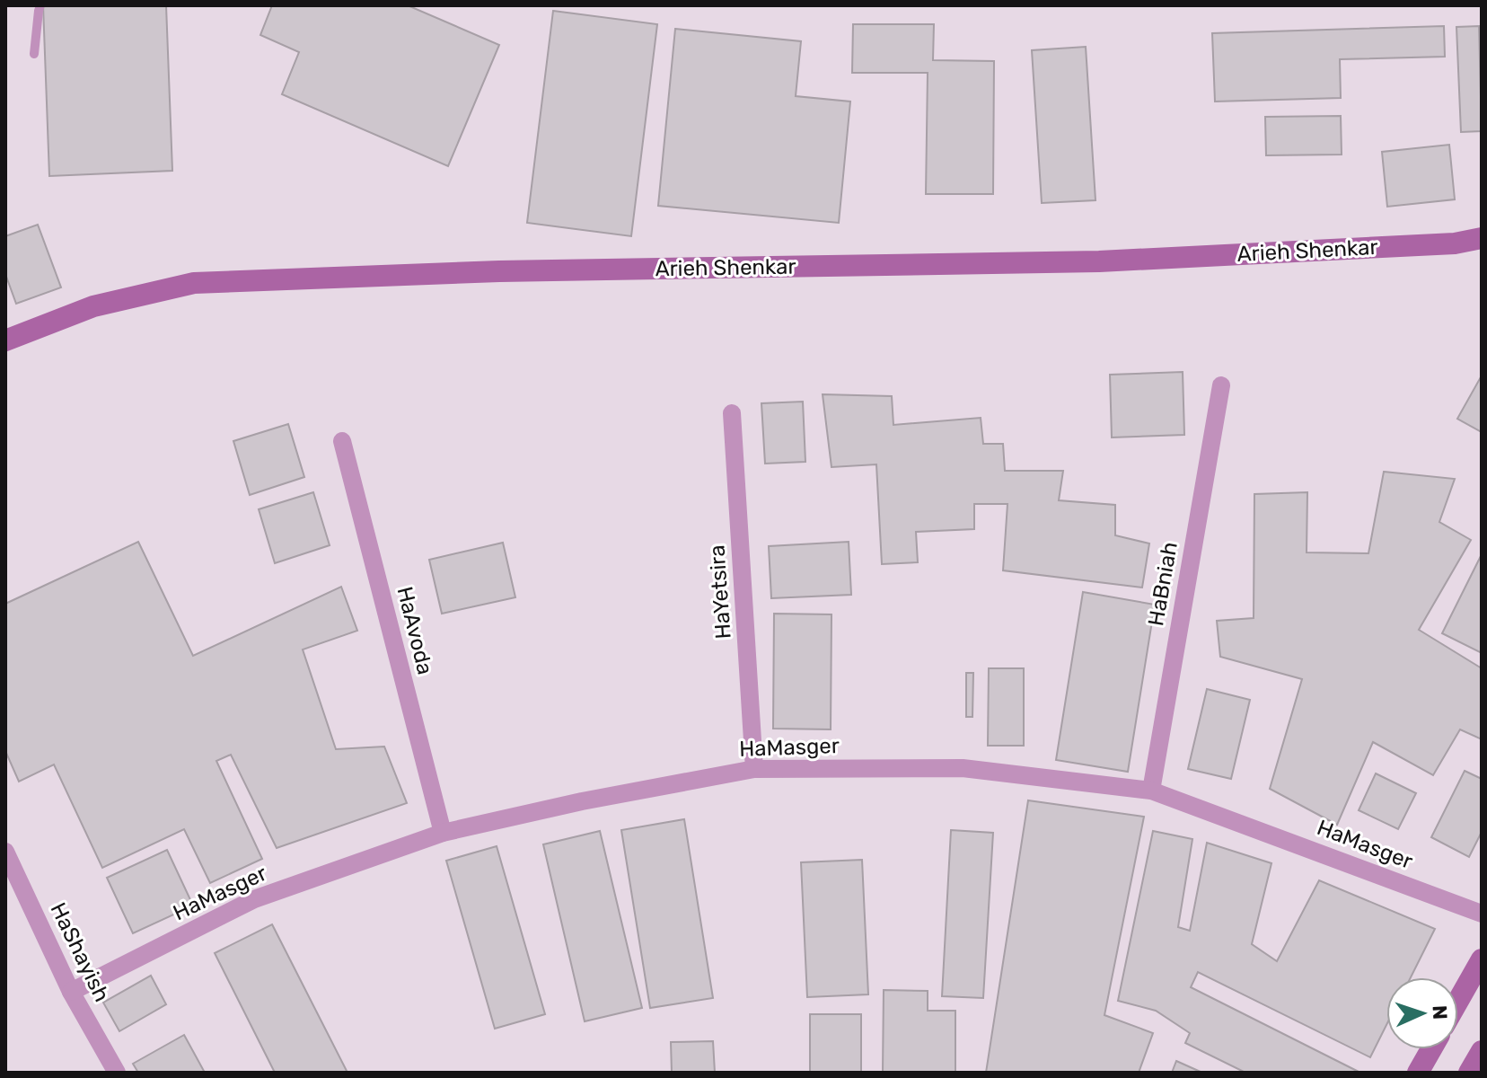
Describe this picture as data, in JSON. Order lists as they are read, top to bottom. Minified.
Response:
{"streets":{"street":["Arieh Shenkar","HaBniah","HaYetsira","HaAvoda","HaMasger","HaShayish"]},"crossings":[["HaBniah","HaMasger"],["HaYetsira","HaMasger"],["HaAvoda","HaMasger"],["HaMasger","HaShayish"]],"north":"right"}
